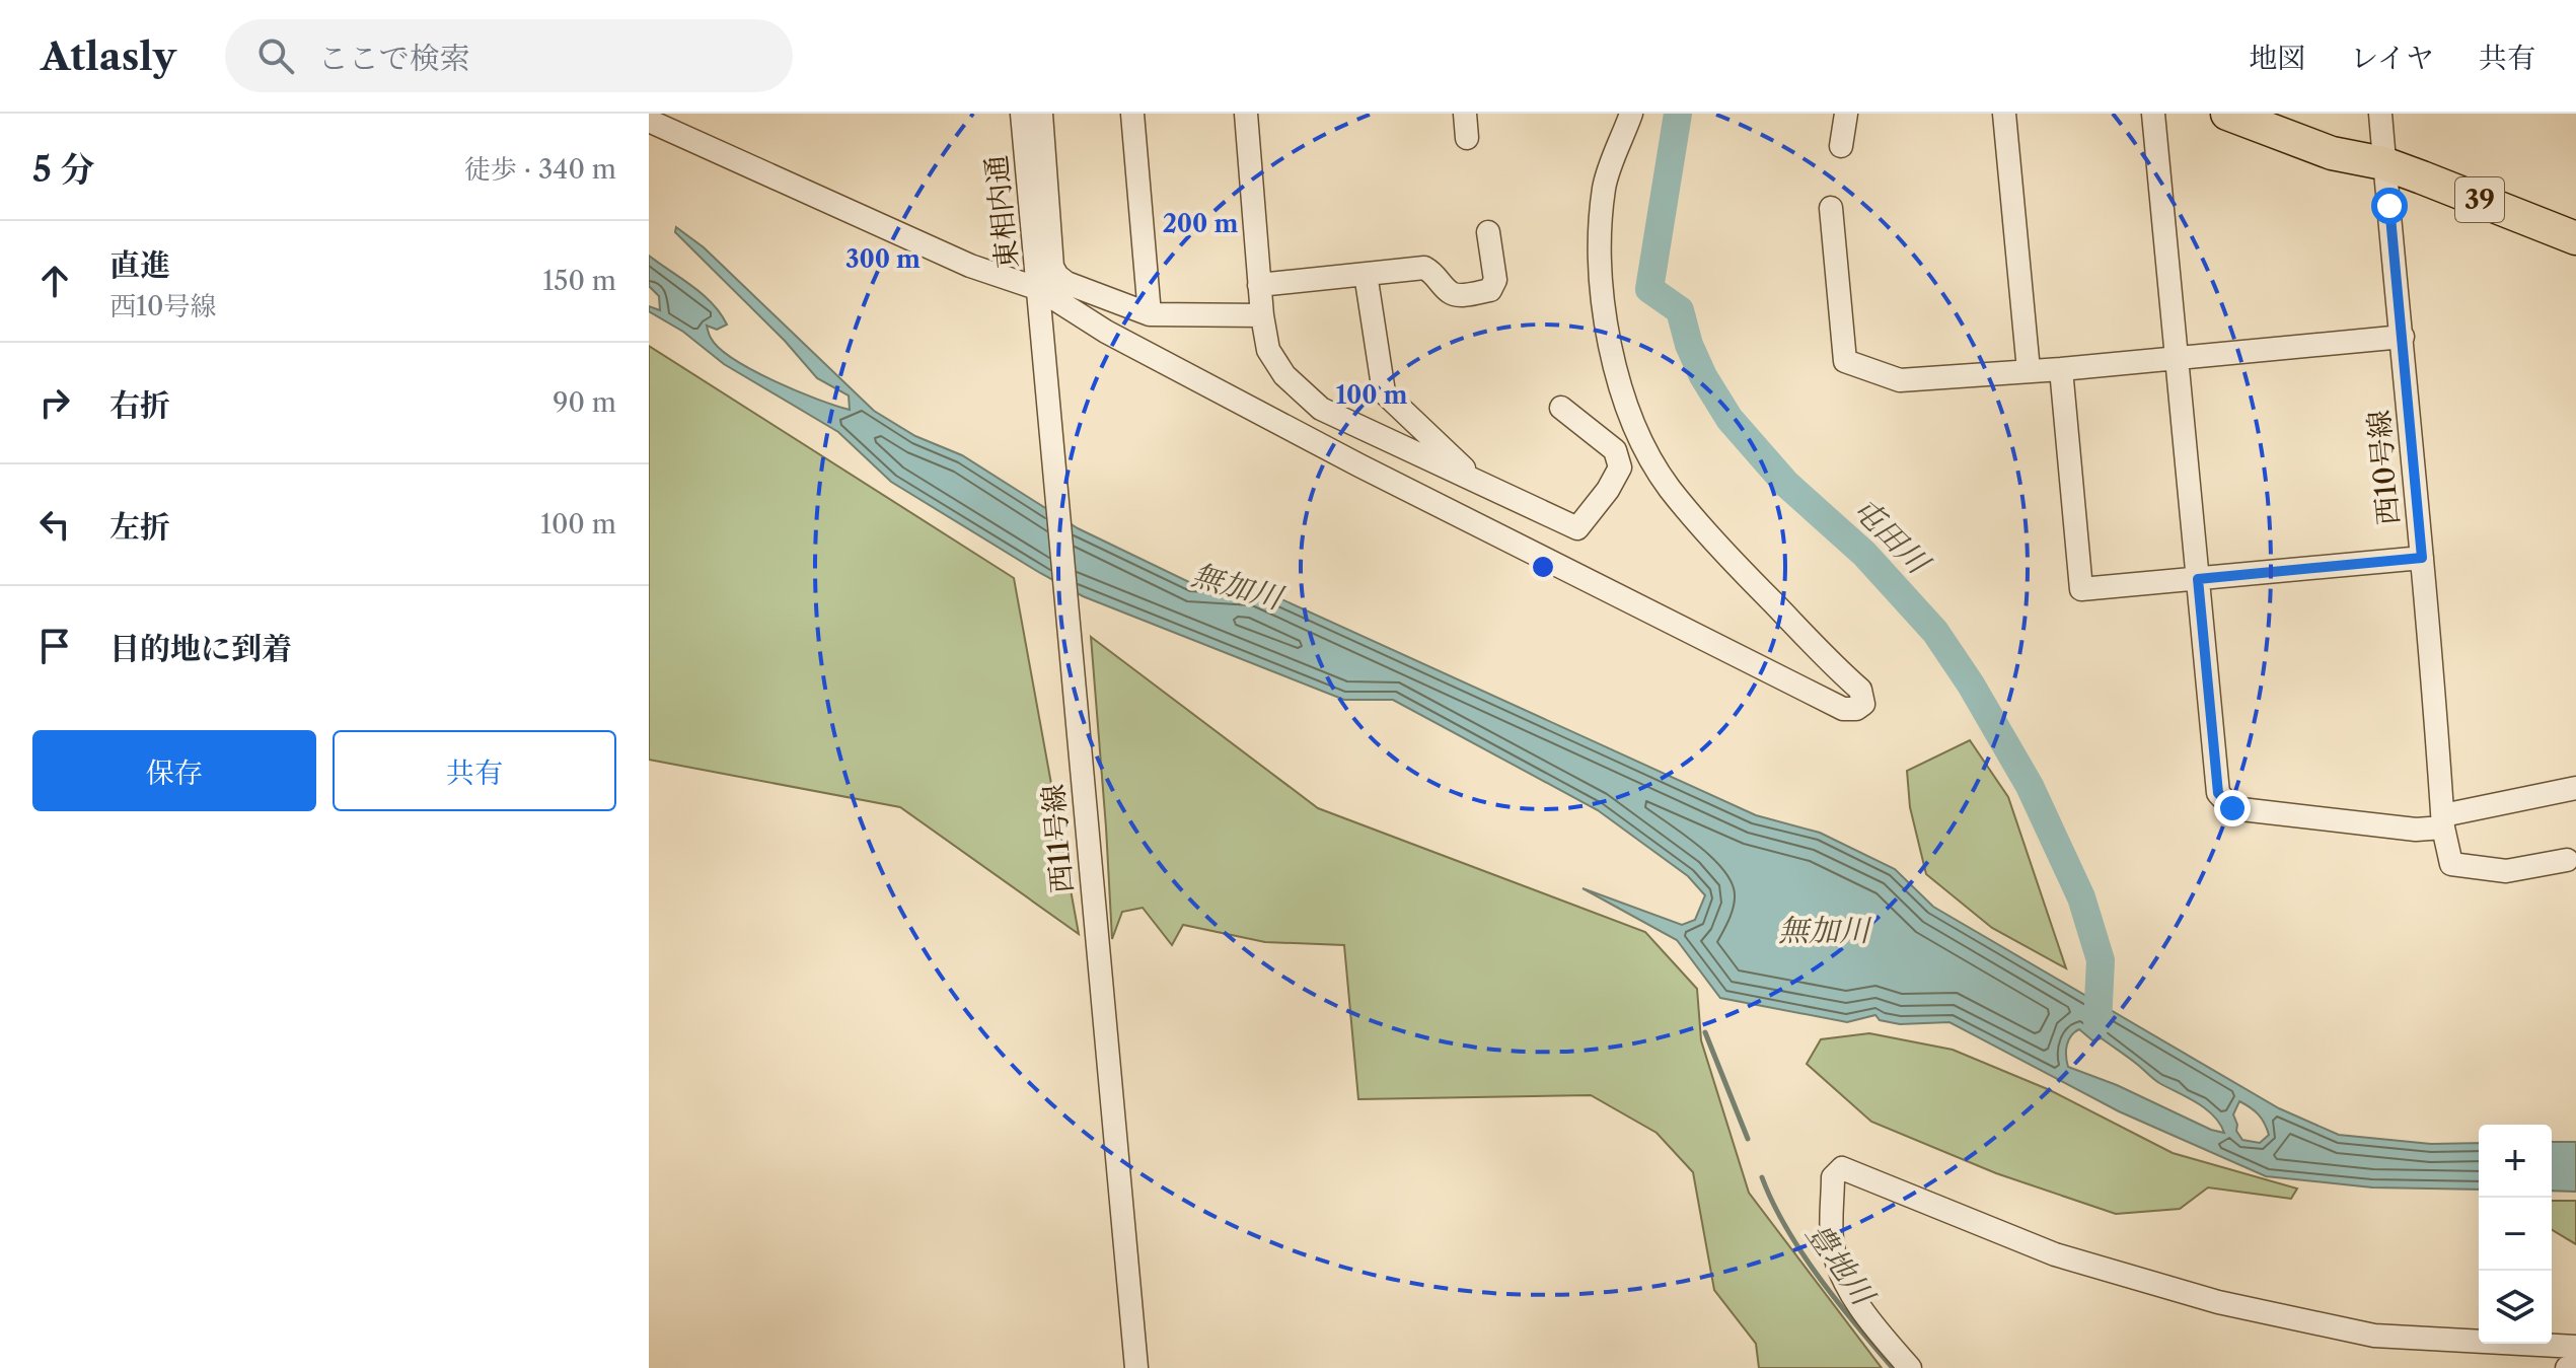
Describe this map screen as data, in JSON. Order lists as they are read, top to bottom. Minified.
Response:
{"streets":{"highway":["39"],"street":["東相内通","西10号線","西11号線"]},"crossings":[["39","西10号線"],["東相内通","西11号線"]],"water":["屯田川","無加川","豊地川"],"page":{"header":"Atlasly","search":"ここで検索","nav":["地図","レイヤ","共有"],"heading":["5 分","徒歩 · 340 m"],"list":[["直進","西10号線","150 m"],["右折","90 m"],["左折","100 m"],"目的地に到着"],"buttons":["保存","共有"],"map_buttons":["+","−"]},"rings":["200 m","300 m","100 m"]}
